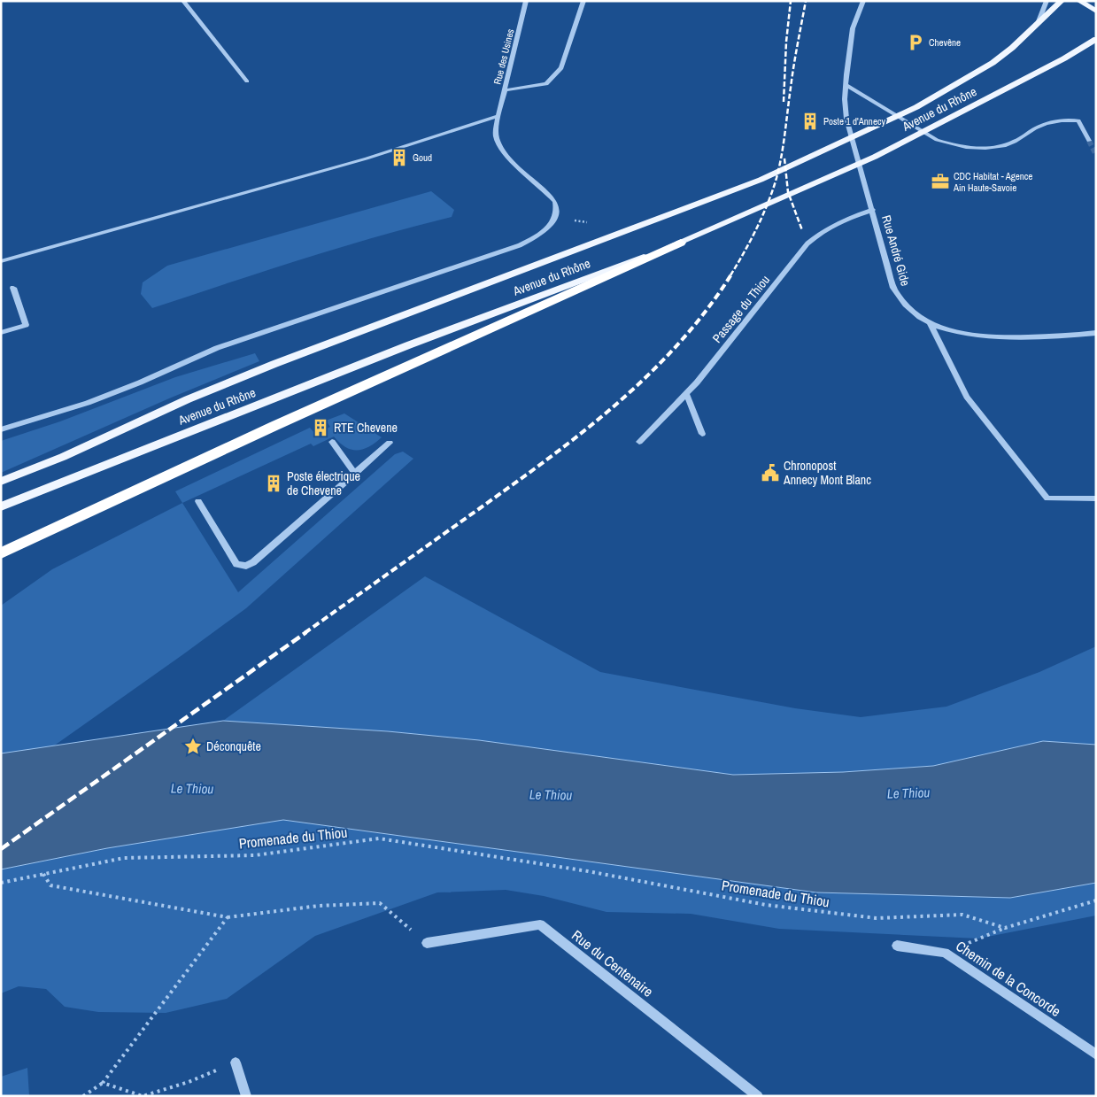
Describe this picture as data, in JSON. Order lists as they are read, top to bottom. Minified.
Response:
{"streets":{"main road":["Avenue du Rhône"],"street":["Rue des Usines","Rue André Gide","Passage du Thiou","Rue du Centenaire","Chemin de la Concorde"],"path":["Promenade du Thiou"]},"crossings":[["Rue André Gide","Passage du Thiou"]],"water":["Le Thiou"],"places":{"parking":["Chevêne"],"building":["Poste 1 d'Annecy","Goud","RTE Chevene","Poste électrique de Chevene"],"office":["CDC Habitat - Agence Ain Haute-Savoie"],"public building":["Chronopost Annecy Mont Blanc"],"place":["Déconquête"]}}
